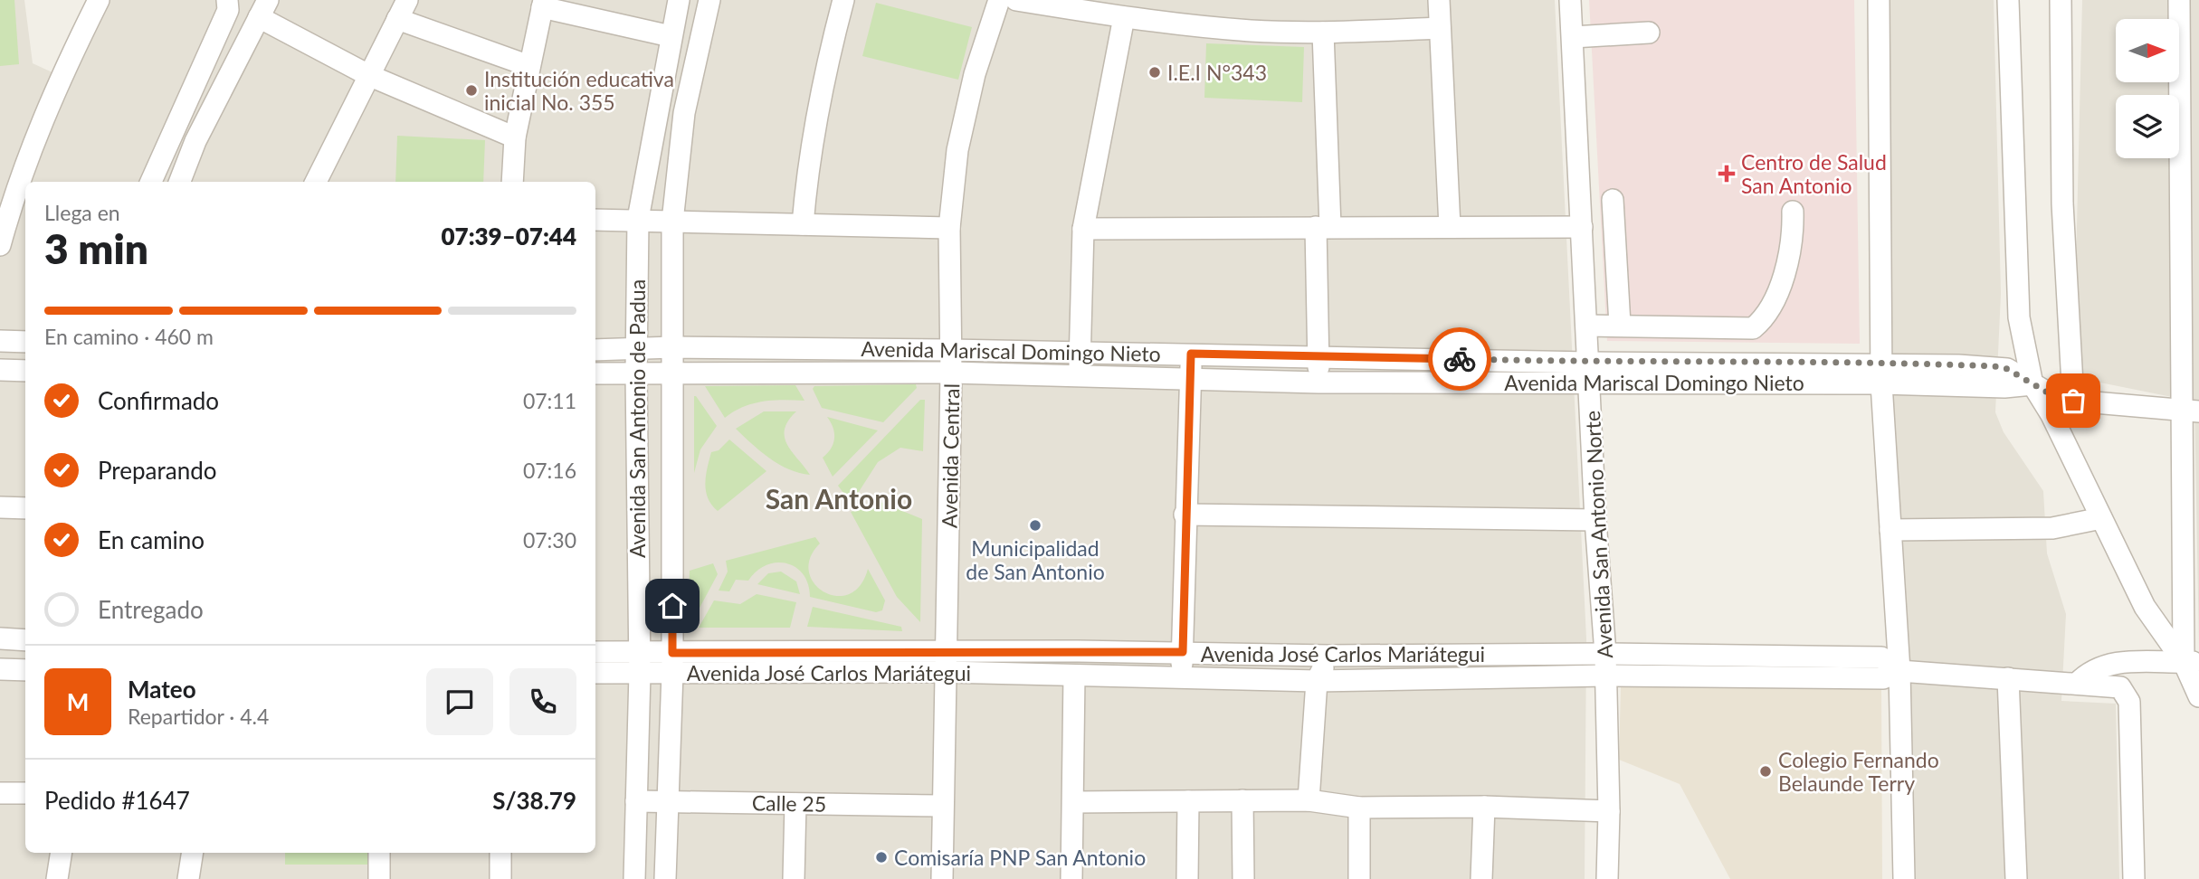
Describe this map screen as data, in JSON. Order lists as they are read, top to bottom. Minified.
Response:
{"streets":{"street":["Avenida Mariscal Domingo Nieto","Avenida San Antonio de Padua","Avenida Central","Avenida San Antonio Norte","Avenida José Carlos Mariátegui","Calle 25"]},"crossings":[["Avenida Mariscal Domingo Nieto","Avenida San Antonio de Padua"],["Avenida Mariscal Domingo Nieto","Avenida Central"],["Avenida Mariscal Domingo Nieto","Avenida San Antonio Norte"],["Avenida San Antonio de Padua","Avenida José Carlos Mariátegui"],["Avenida San Antonio de Padua","Calle 25"],["Avenida Central","Avenida José Carlos Mariátegui"],["Avenida Central","Calle 25"],["Avenida San Antonio Norte","Avenida José Carlos Mariátegui"]],"districts":["San Antonio"],"places":{"other":["I.E.I N°343","Institución educativa inicial No. 355","Municipalidad de San Antonio","Colegio Fernando Belaunde Terry","Comisaría PNP San Antonio"],"health":["Centro de Salud San Antonio"]},"north":"right","page":{"heading":["3 min","Llega en","07:39–07:44"],"panel":["Mateo","Repartidor · 4.4","Pedido #1647","S/38.79"],"bar":"En camino · 460 m","list":[["Confirmado","07:11"],["Preparando","07:16"],["En camino","07:30"],"Entregado"],"round":"M"}}
